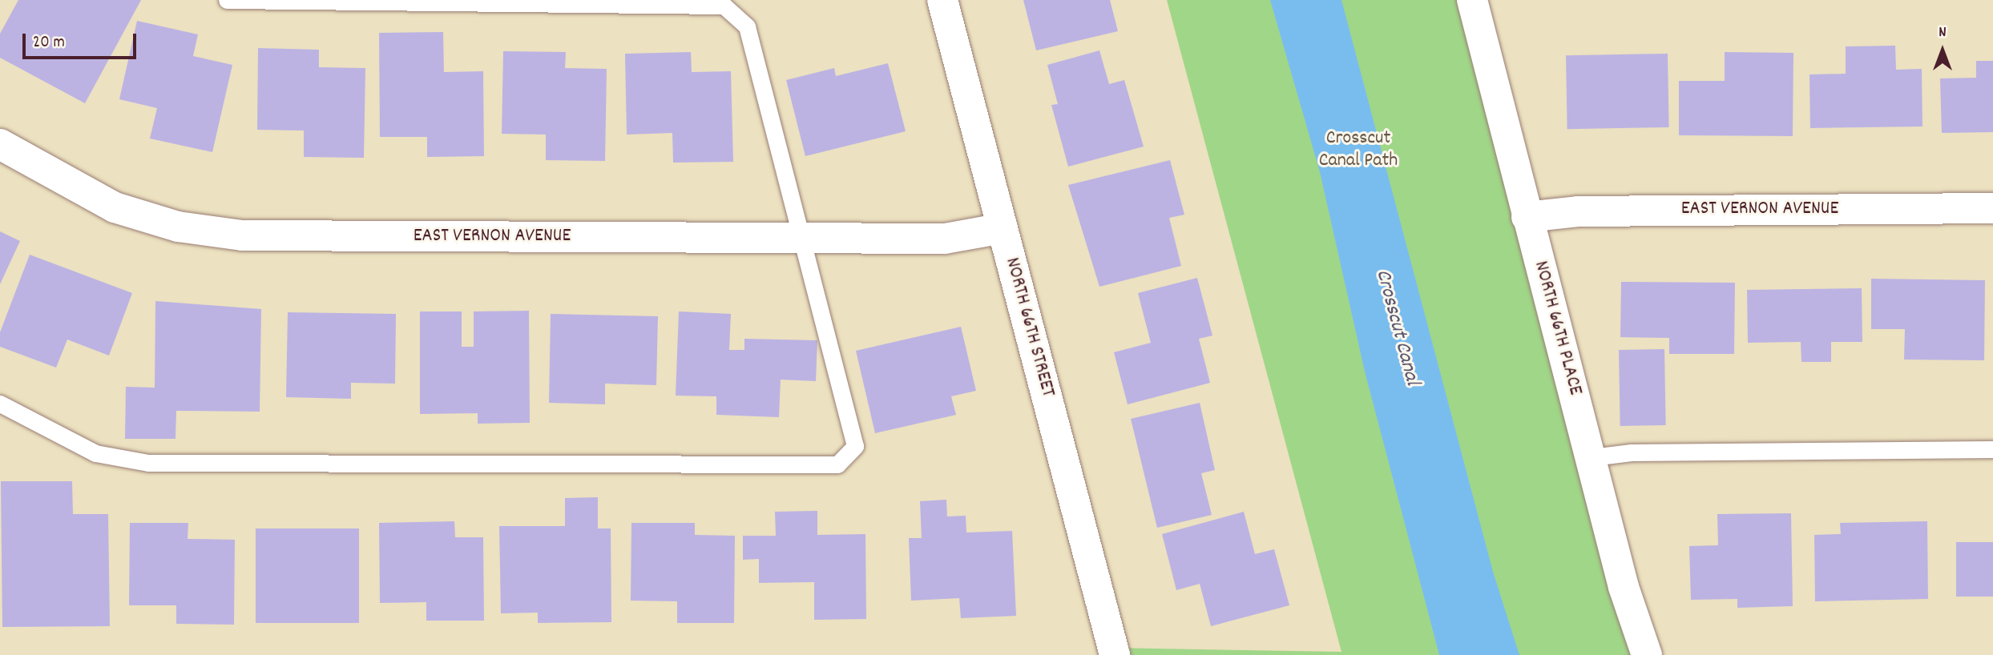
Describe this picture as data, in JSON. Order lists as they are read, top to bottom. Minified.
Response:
{"streets":{"street":["EAST VERNON AVENUE","NORTH 66TH STREET","NORTH 66TH PLACE"]},"crossings":[["EAST VERNON AVENUE","NORTH 66TH STREET"],["EAST VERNON AVENUE","NORTH 66TH PLACE"]],"water":["Crosscut Canal"],"parks":["Crosscut Canal Path"],"scale_bar":"20 m","north":"top"}
